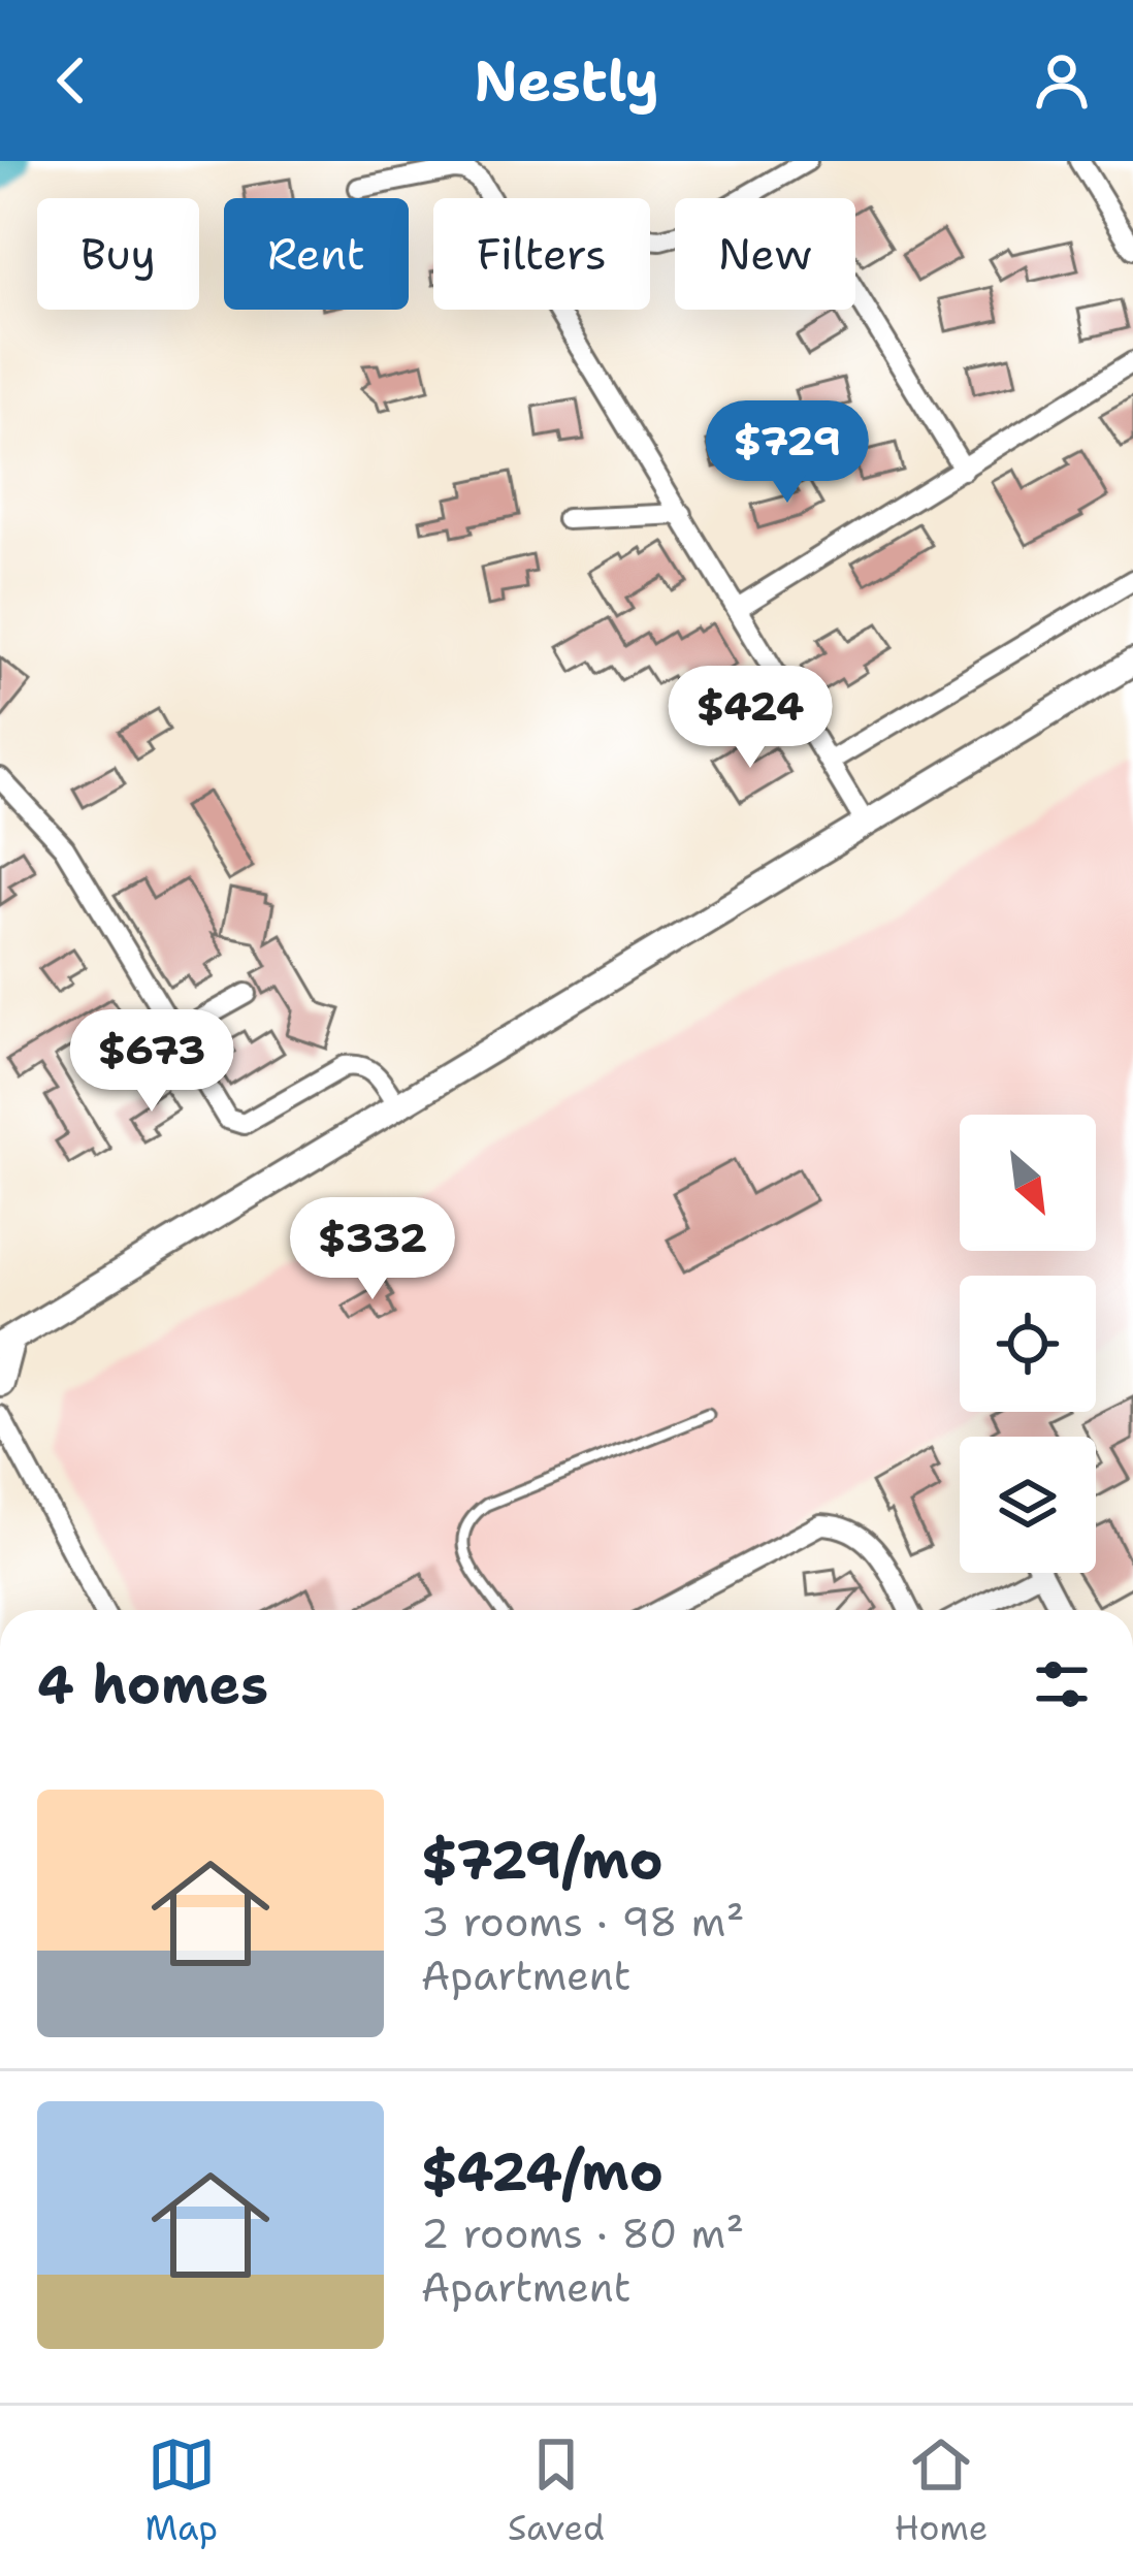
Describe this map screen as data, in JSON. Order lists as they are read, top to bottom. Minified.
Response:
{"north":"bottom right","page":{"header":"Nestly","chip":["Buy","Rent","Filters","New"],"price":["$729","$424","$673","$332"],"heading":"4 homes","list":[{"name":"$729/mo","note":"3 rooms · 98 m² · Apartment"},{"name":"$424/mo","note":"2 rooms · 80 m² · Apartment"}],"tabs":["Map","Saved","Home"]}}
